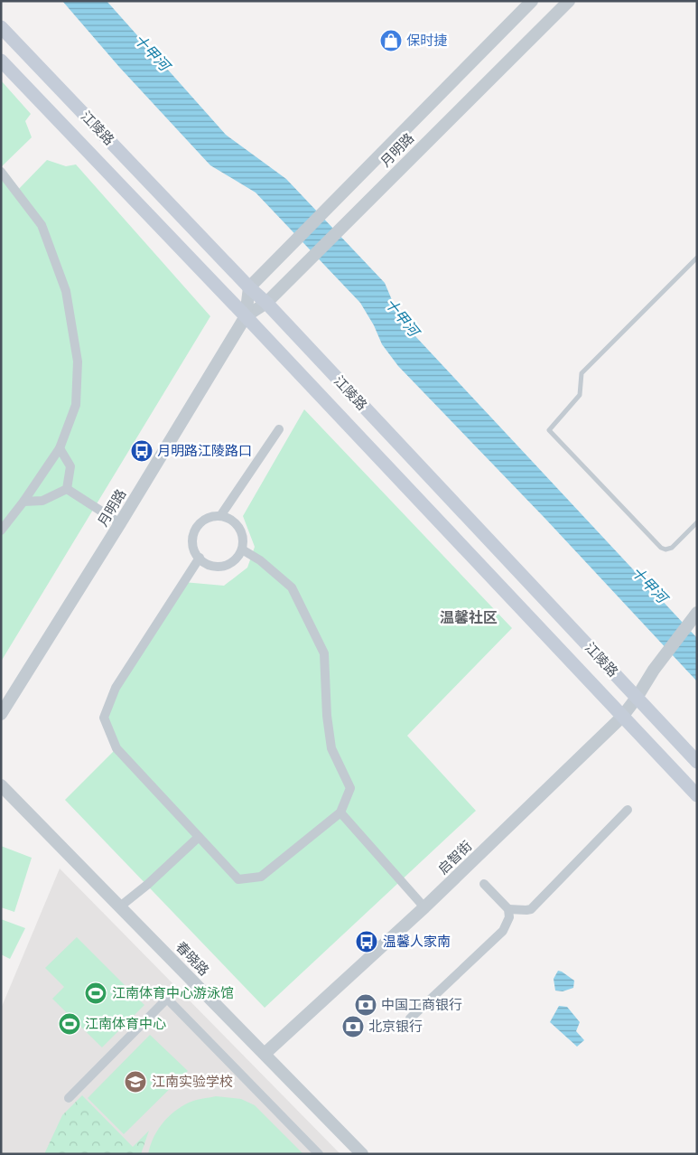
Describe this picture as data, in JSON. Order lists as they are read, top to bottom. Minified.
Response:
{"streets":{"main road":["江陵路"],"street":["月明路","启智街","春晓路"]},"crossings":[["江陵路","月明路"],["江陵路","启智街"],["启智街","春晓路"]],"districts":["温馨社区"],"water":["十甲河"],"places":{"shop":["保时捷"],"bus stop":["月明路江陵路口","温馨人家南"],"sports":["江南体育中心游泳馆","江南体育中心"],"bank":["中国工商银行","北京银行"],"school or university":["江南实验学校"]}}
